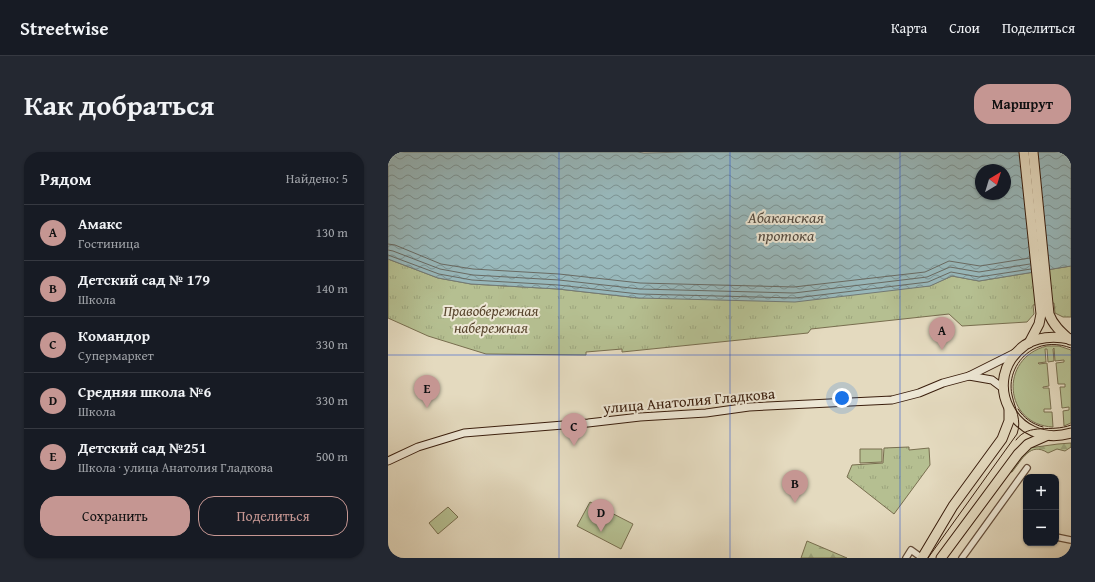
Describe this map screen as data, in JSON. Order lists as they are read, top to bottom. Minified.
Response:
{"streets":{"main road":["улица Анатолия Гладкова"]},"water":["Абаканская протока"],"parks":["Правобережная набережная"],"north":"top right","page":{"header":"Streetwise","nav":["Карта","Слои","Поделиться"],"title":"Как добраться","buttons":["Маршрут",["Сохранить","Поделиться"]],"heading":["Рядом","Найдено: 5"],"list":[{"mark":"A","name":"Амакс","note":"Гостиница","value":"130 m"},{"mark":"B","name":"Детский сад № 179","note":"Школа","value":"140 m"},{"mark":"C","name":"Командор","note":"Супермаркет","value":"330 m"},{"mark":"D","name":"Средняя школа №6","note":"Школа","value":"330 m"},{"mark":"E","name":"Детский сад №251","note":"Школа · улица Анатолия Гладкова","value":"500 m"}],"pins":["A","E","C","B","D"],"map_buttons":["+","−"]}}
